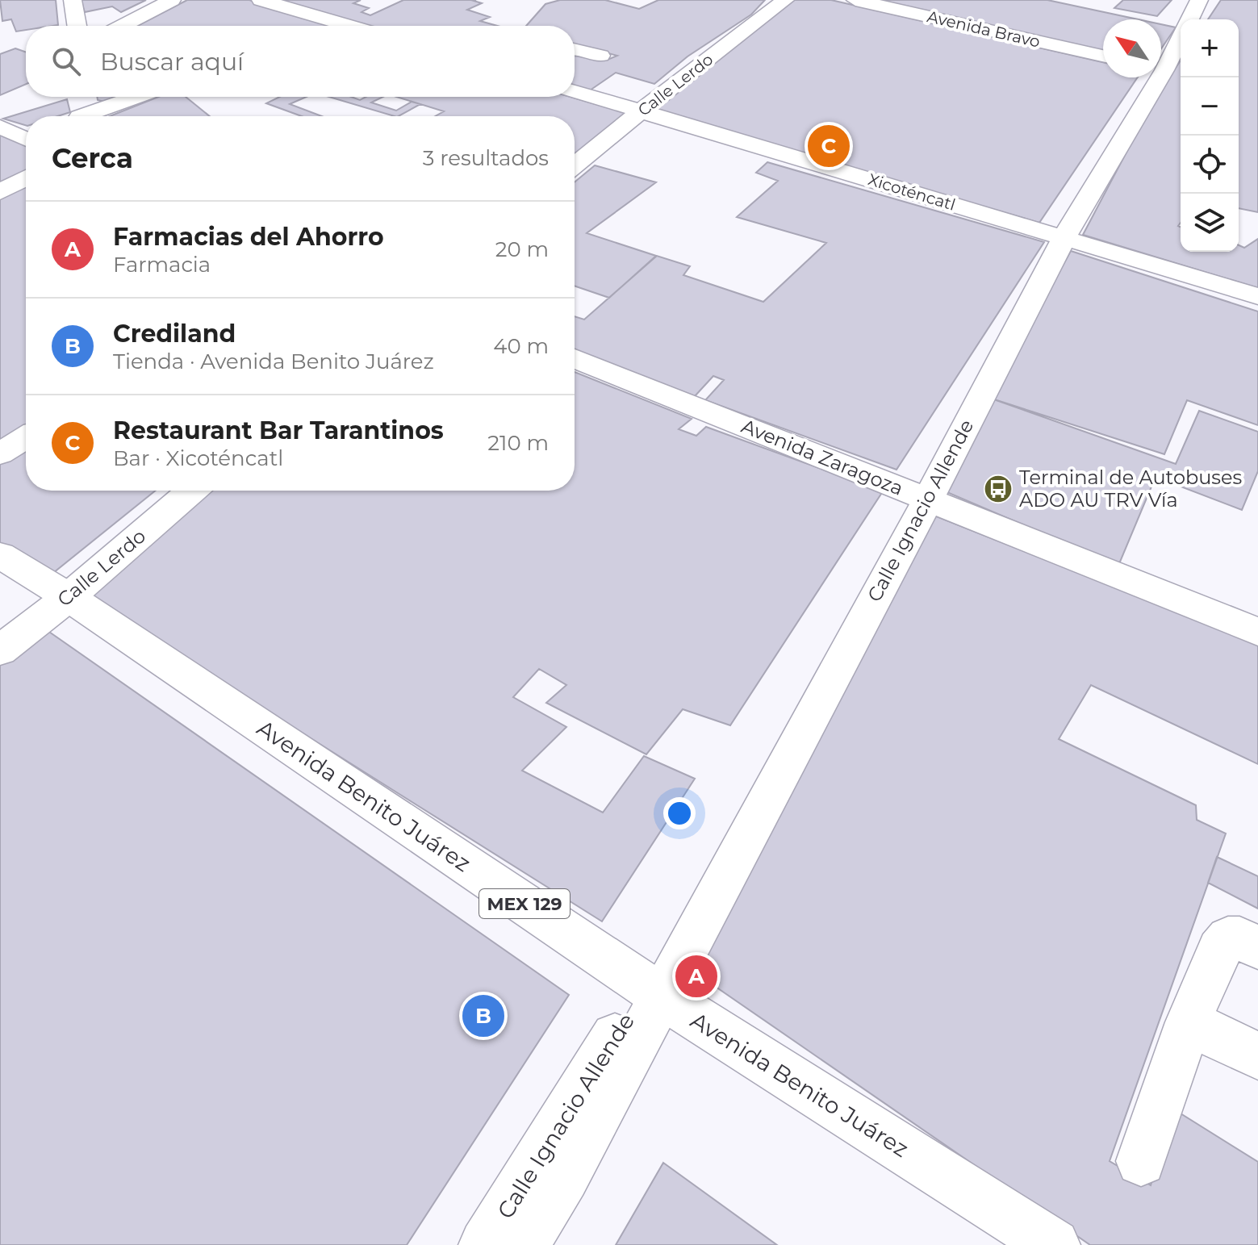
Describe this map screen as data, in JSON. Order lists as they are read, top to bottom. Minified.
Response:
{"streets":{"street":["Avenida Bravo","Calle Lerdo","Xicoténcatl","Avenida Zaragoza","Calle Ignacio Allende","Avenida Benito Juárez","MEX 129"]},"crossings":[["Calle Lerdo","Xicoténcatl"],["Calle Lerdo","Avenida Benito Juárez"],["Xicoténcatl","Calle Ignacio Allende"],["Avenida Zaragoza","Calle Ignacio Allende"],["Calle Ignacio Allende","Avenida Benito Juárez"]],"places":{"bus stop":["Terminal de Autobuses ADO AU TRV Vía"]},"north":"top left","page":{"map_buttons":["+","−"],"search":"Buscar aquí","heading":["Cerca","3 resultados"],"pins":["C","A","B"],"list":[{"mark":"A","name":"Farmacias del Ahorro","note":"Farmacia","value":"20 m"},{"mark":"B","name":"Crediland","note":"Tienda · Avenida Benito Juárez","value":"40 m"},{"mark":"C","name":"Restaurant Bar Tarantinos","note":"Bar · Xicoténcatl","value":"210 m"}]}}
